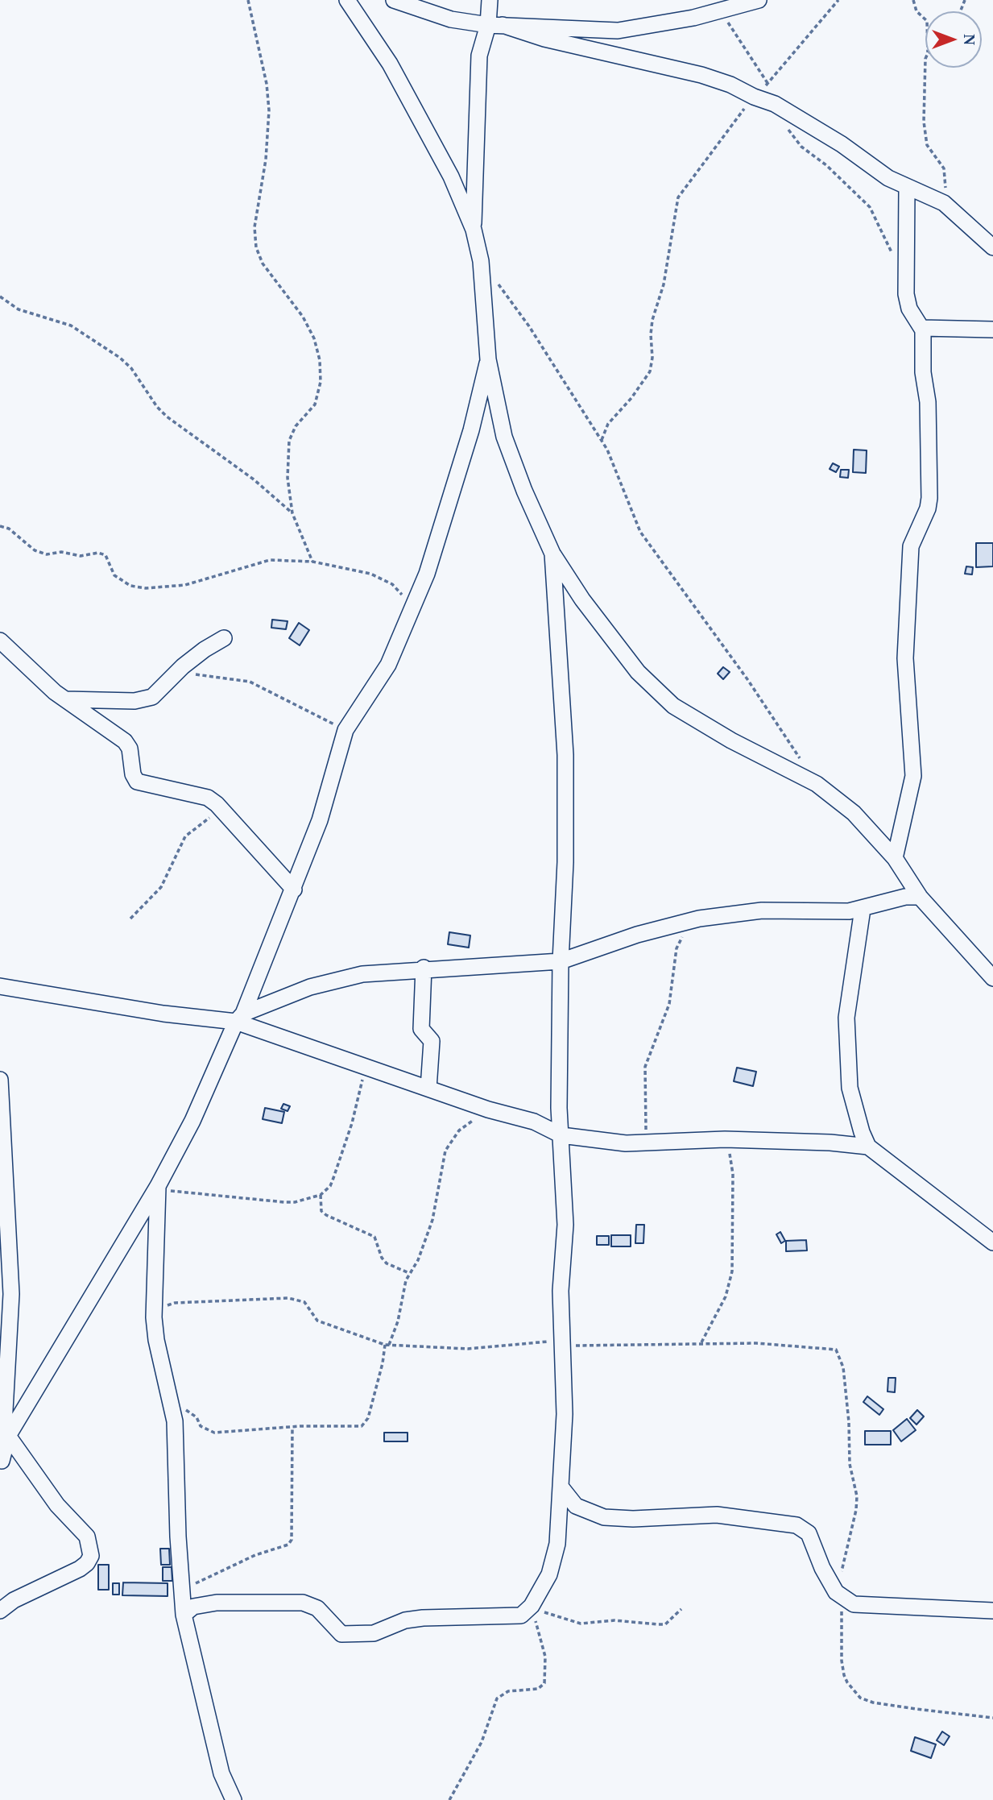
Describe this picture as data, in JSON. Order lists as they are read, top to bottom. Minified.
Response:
{"north":"right"}
